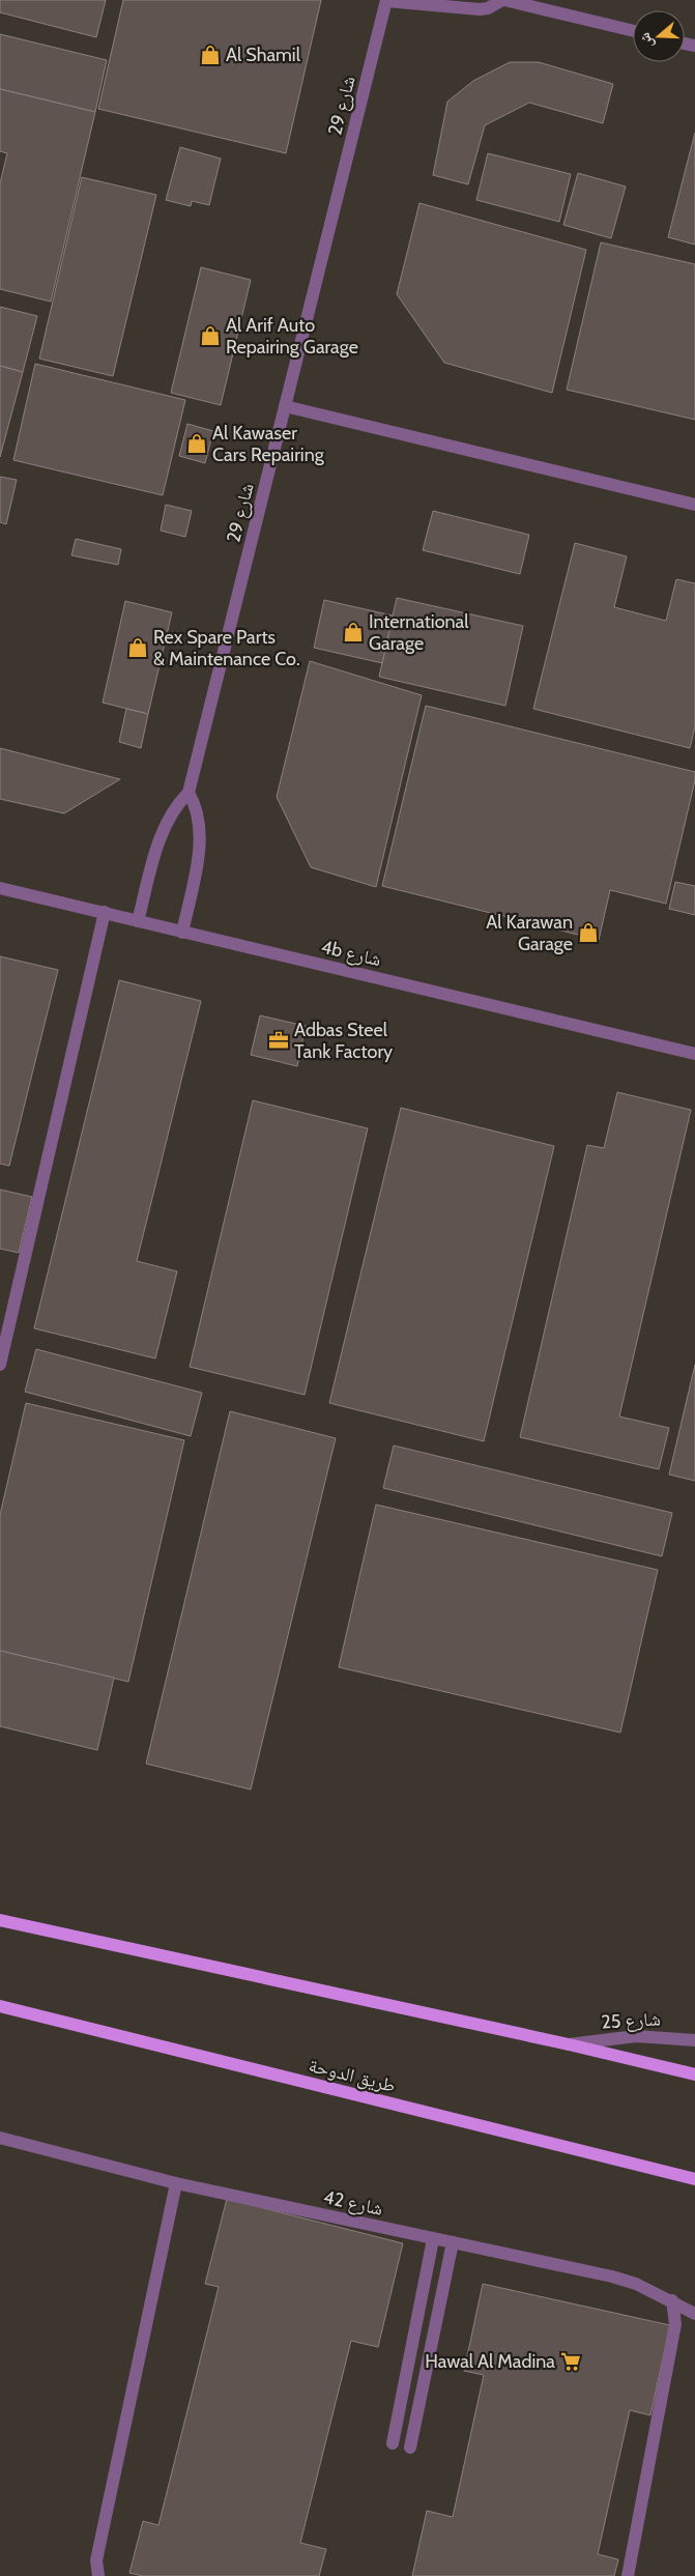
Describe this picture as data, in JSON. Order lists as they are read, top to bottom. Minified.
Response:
{"streets":{"main road":["طريق الدوحة"],"street":["شارع 29","4b شارع","شارع 25","شارع 42"]},"crossings":[["شارع 29","4b شارع"]],"places":{"shop":["Al Shamil","Al Arif Auto Repairing Garage","Al Kawaser Cars Repairing","International Garage","Rex Spare Parts & Maintenance Co.","Al Karawan Garage"],"office":["Adbas Steel Tank Factory"],"supermarket":["Hawal Al Madina"]},"north":"left"}
